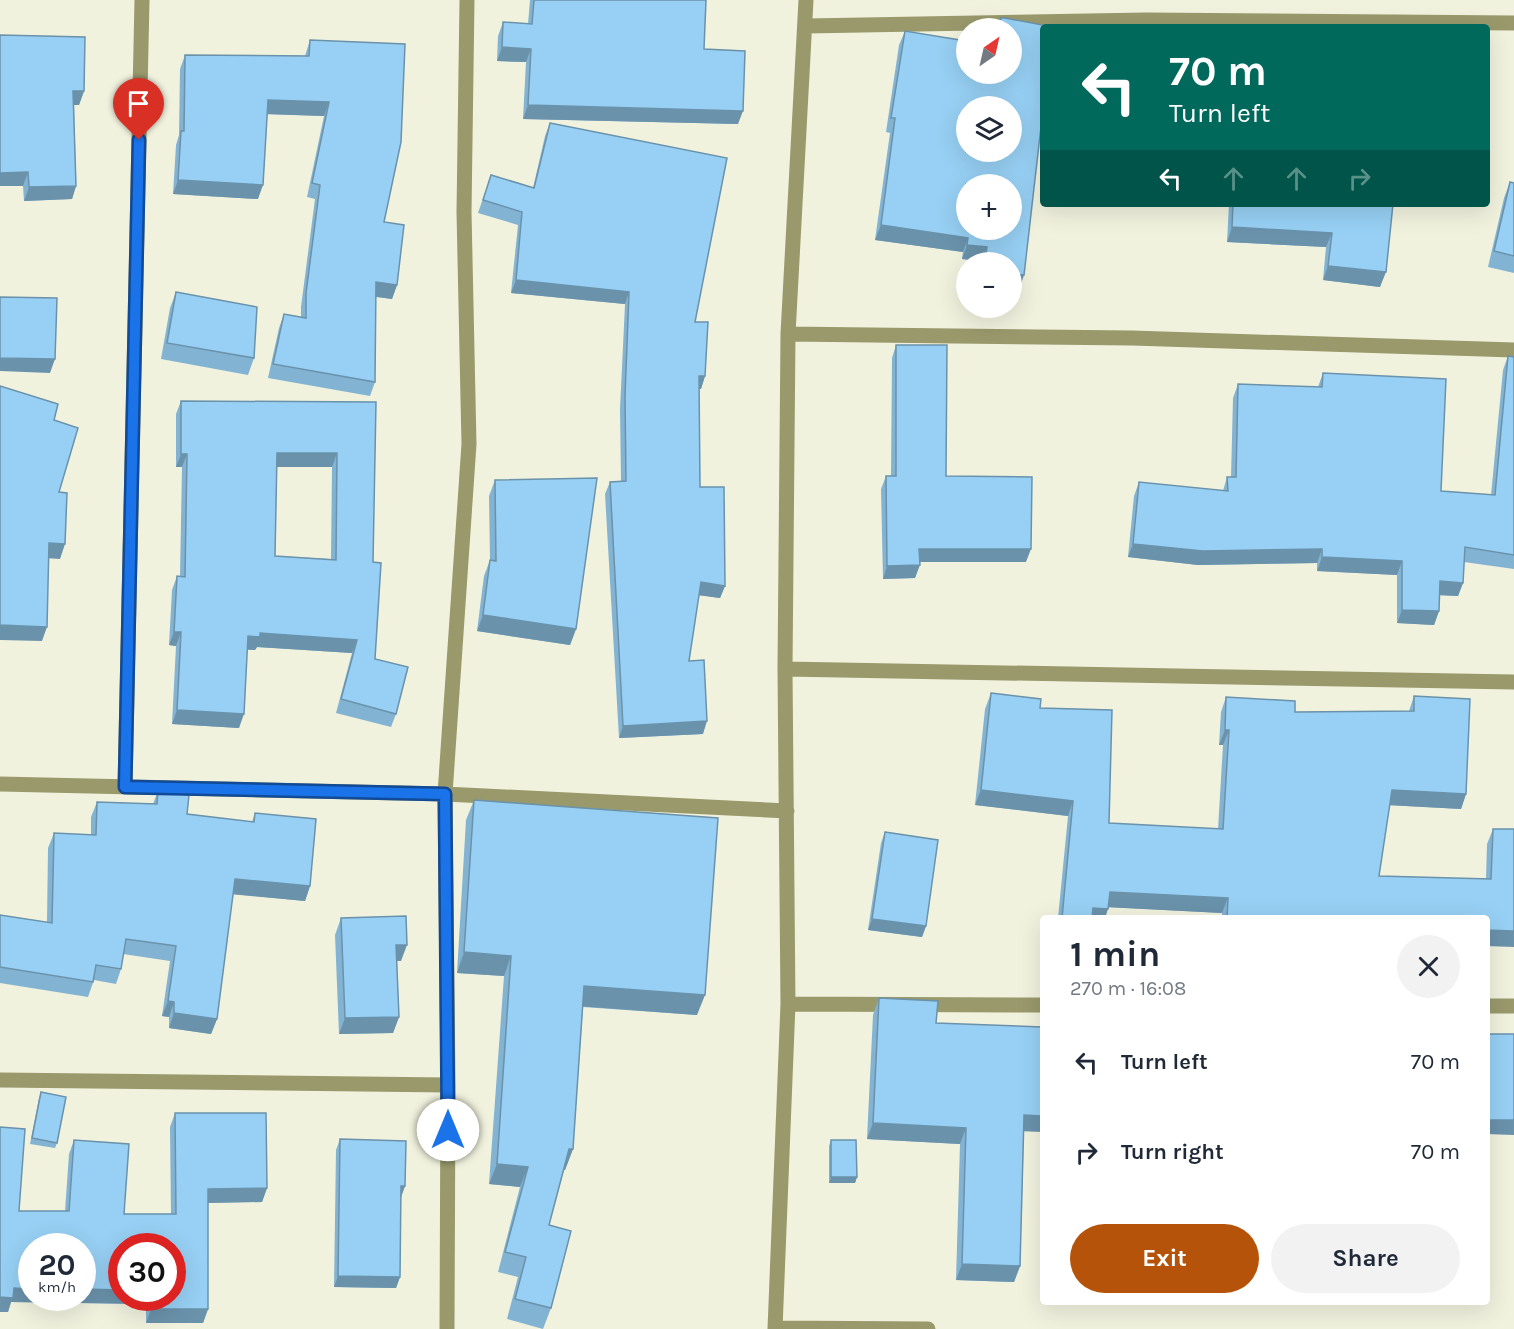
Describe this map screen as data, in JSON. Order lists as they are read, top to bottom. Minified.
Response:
{"north":"top right","page":{"map_buttons":["+","−"],"turn":["70 m","Turn left"],"heading":["1 min","270 m · 16:08"],"list":[{"name":"Turn left","value":"70 m"},{"name":"Turn right","value":"70 m"}],"buttons":["Exit","Share"],"speed":"20 km/h","limit":"30"}}
